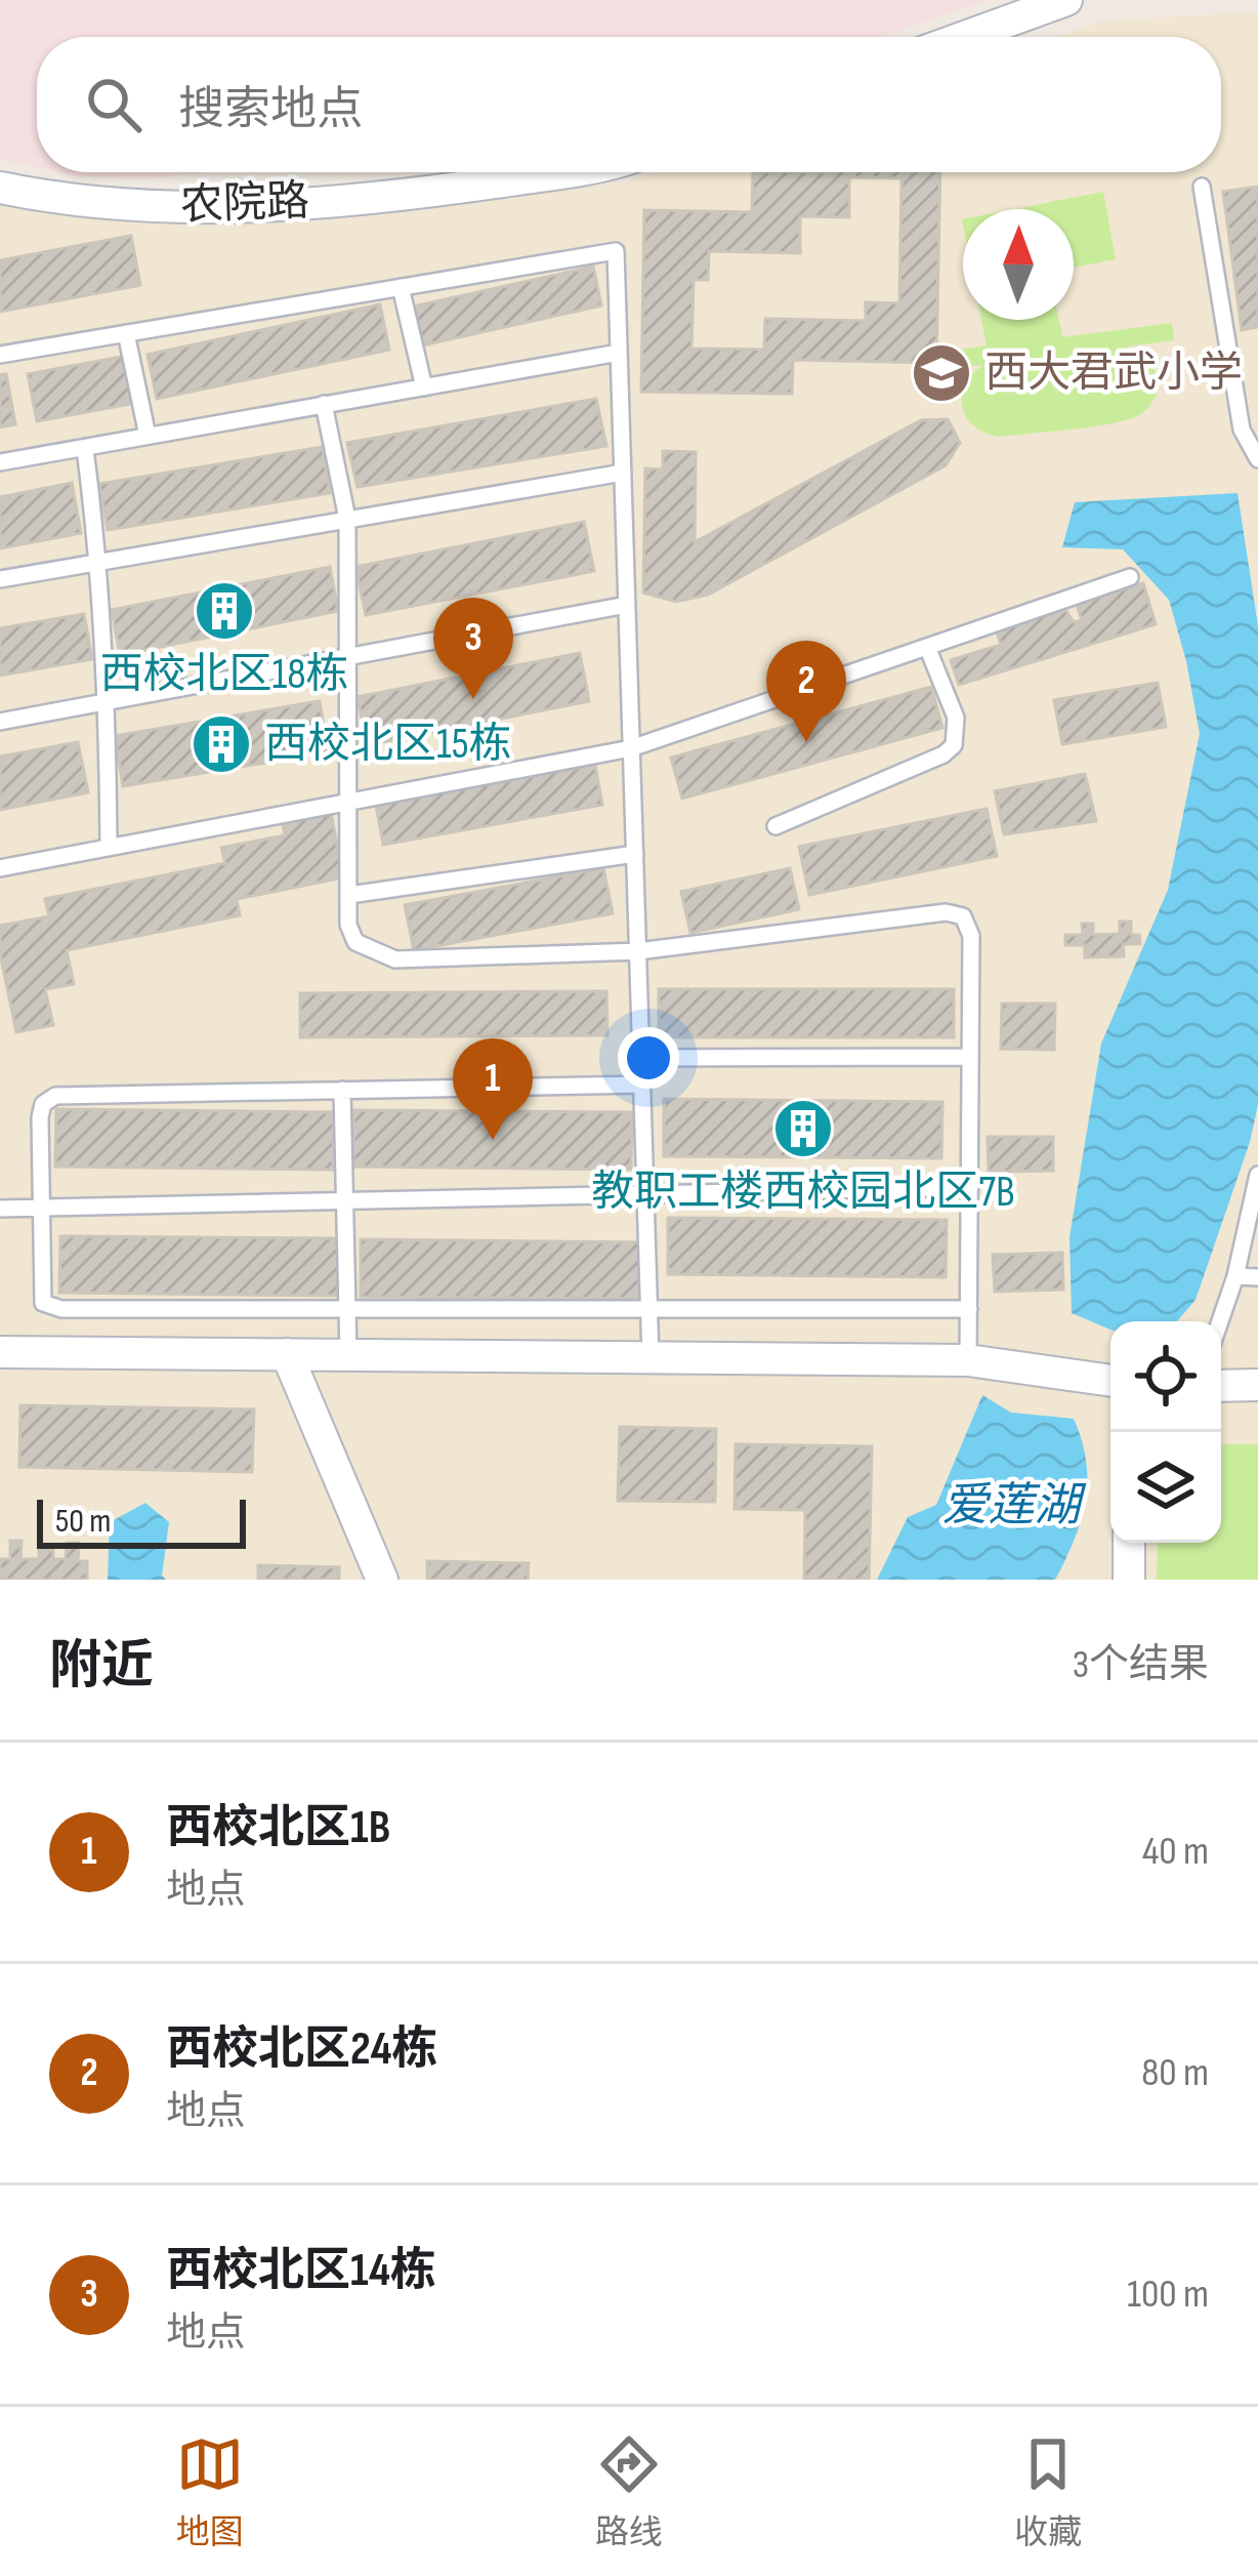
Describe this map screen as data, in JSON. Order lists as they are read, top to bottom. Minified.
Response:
{"streets":{"street":["农院路"]},"water":["爱莲湖"],"places":{"school or university":["西大君武小学"],"building":["西校北区18栋","西校北区15栋","教职工楼西校园北区7B"]},"scale_bar":"50 m","north":"top","page":{"search":"搜索地点","pins":["3","2","1"],"scale":"50 m","heading":["附近","3个结果"],"list":[{"mark":"1","name":"西校北区1B","note":"地点","value":"40 m"},{"mark":"2","name":"西校北区24栋","note":"地点","value":"80 m"},{"mark":"3","name":"西校北区14栋","note":"地点","value":"100 m"}],"nav":["地图","路线","收藏"]}}
